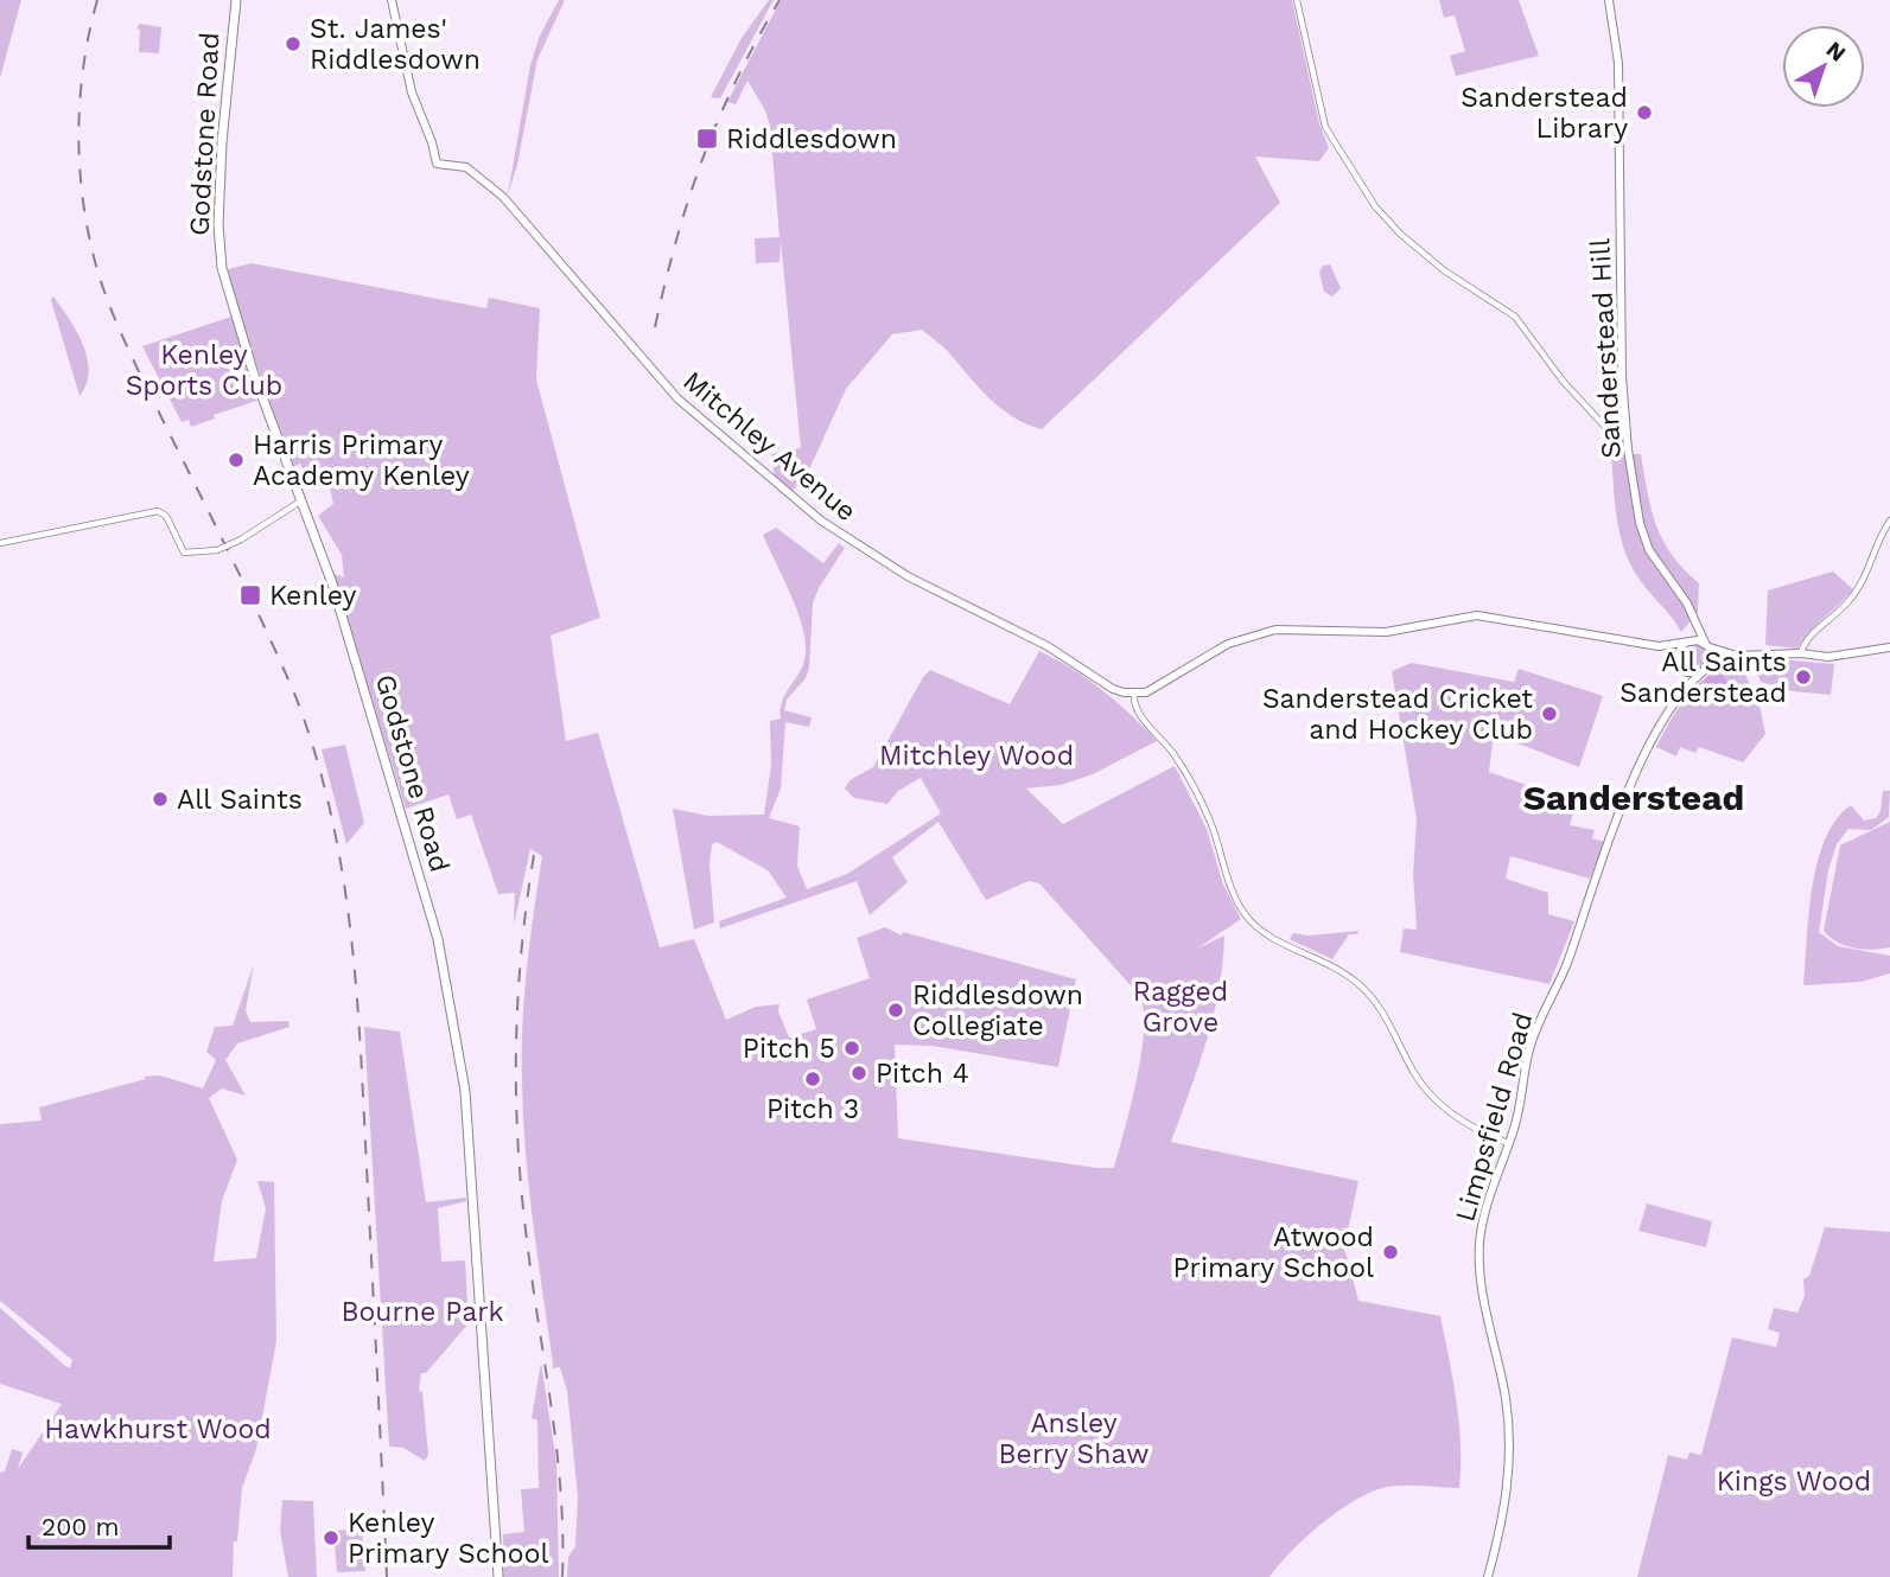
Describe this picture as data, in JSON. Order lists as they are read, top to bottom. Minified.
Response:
{"streets":{"highway":["Godstone Road"],"main road":["Sanderstead Hill","Mitchley Avenue","Limpsfield Road"]},"crossings":[["Sanderstead Hill","Limpsfield Road"]],"districts":["Sanderstead"],"parks":["Kenley Sports Club","Mitchley Wood","Ragged Grove","Bourne Park","Ansley Berry Shaw","Hawkhurst Wood","Kings Wood"],"places":{"other":["St. James' Riddlesdown","Sanderstead Library","Harris Primary Academy Kenley","All Saints Sanderstead","Sanderstead Cricket and Hockey Club","All Saints","Riddlesdown Collegiate","Pitch 5","Pitch 4","Pitch 3","Atwood Primary School","Kenley Primary School"],"transit":["Riddlesdown","Kenley"]},"scale_bar":"200 m","north":"top right"}
